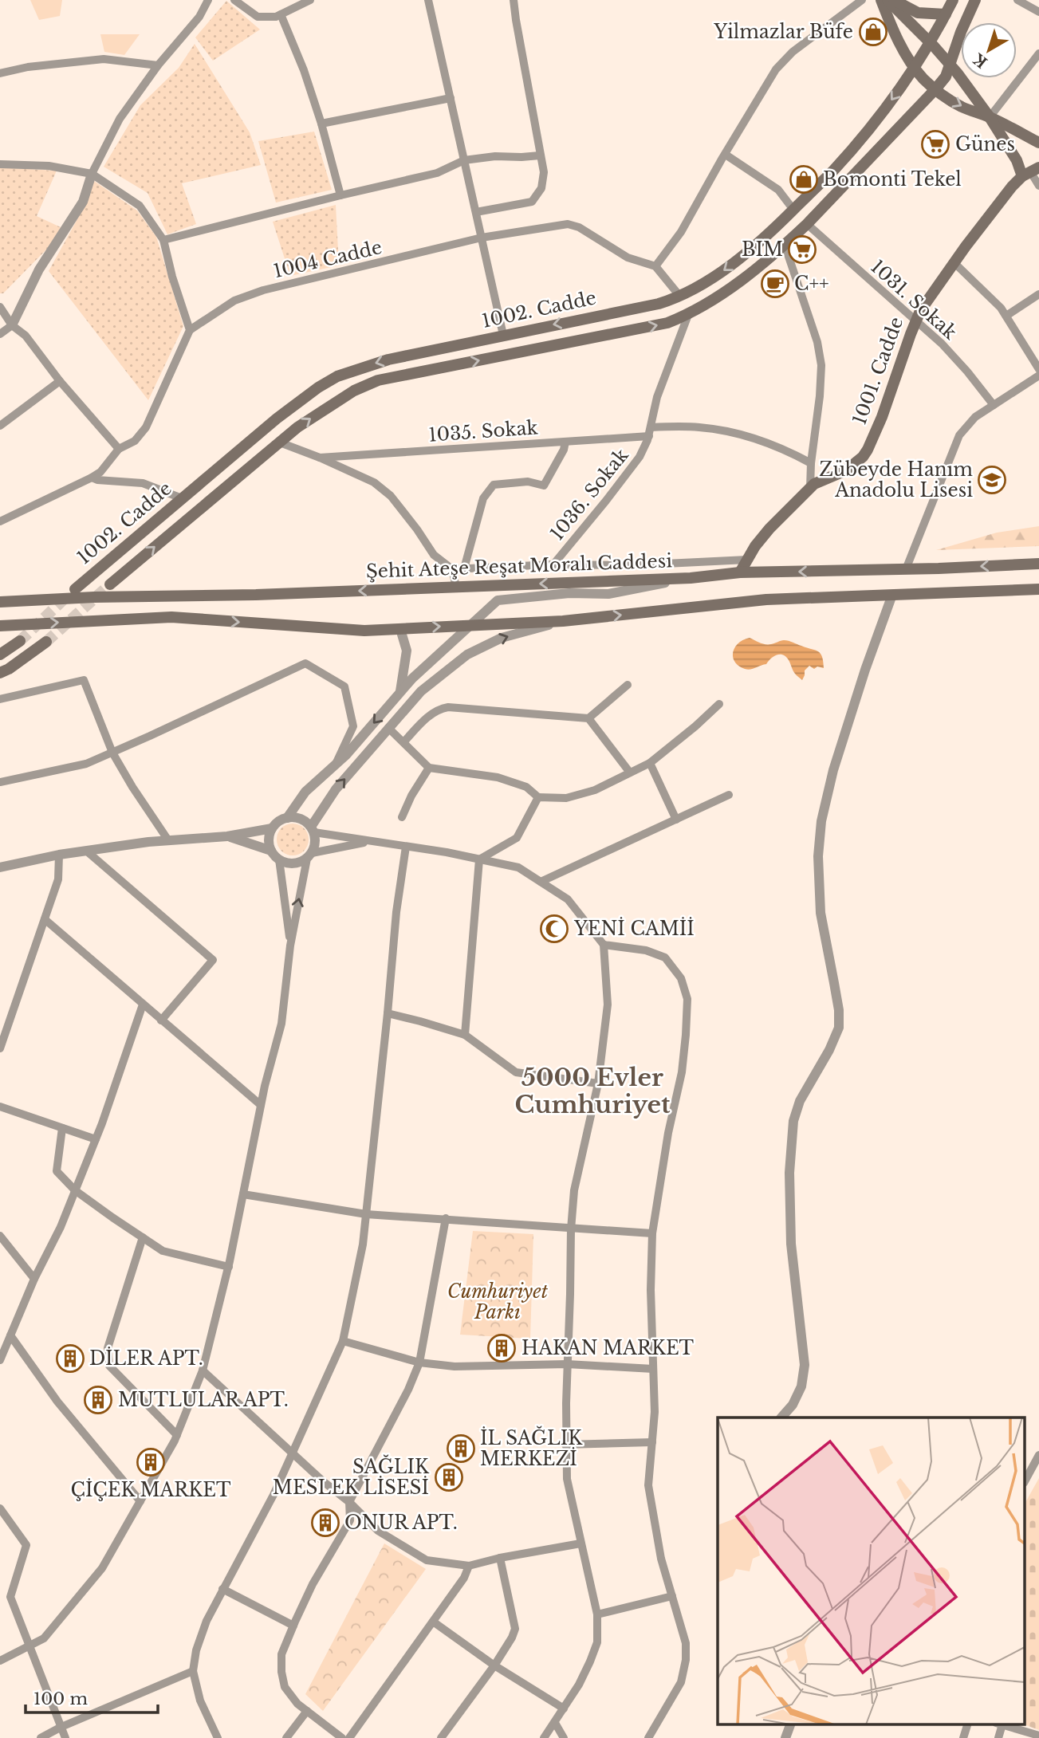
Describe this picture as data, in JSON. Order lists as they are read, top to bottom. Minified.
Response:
{"streets":{"main road":["1002. Cadde","1001. Cadde","Şehit Ateşe Reşat Moralı Caddesi"],"street":["1004 Cadde","1031. Sokak","1035. Sokak","1036. Sokak"]},"crossings":[["1031. Sokak","1002. Cadde"],["1031. Sokak","1001. Cadde"],["1002. Cadde","1036. Sokak"],["1001. Cadde","Şehit Ateşe Reşat Moralı Caddesi"],["1035. Sokak","1036. Sokak"]],"districts":["5000 Evler Cumhuriyet"],"parks":["Cumhuriyet Parkı"],"places":{"shop":["Yilmazlar Büfe","Bomonti Tekel"],"supermarket":["Günes","BIM"],"cafe":["C++"],"school or university":["Zübeyde Hanım Anadolu Lisesi"],"mosque":["YENİ CAMİİ"],"building":["HAKAN MARKET","DİLER APT.","MUTLULAR APT.","İL SAĞLIK MERKEZİ","ÇİÇEK MARKET","SAĞLIK MESLEK LİSESİ","ONUR APT."]},"scale_bar":"100 m","north":"bottom left"}
